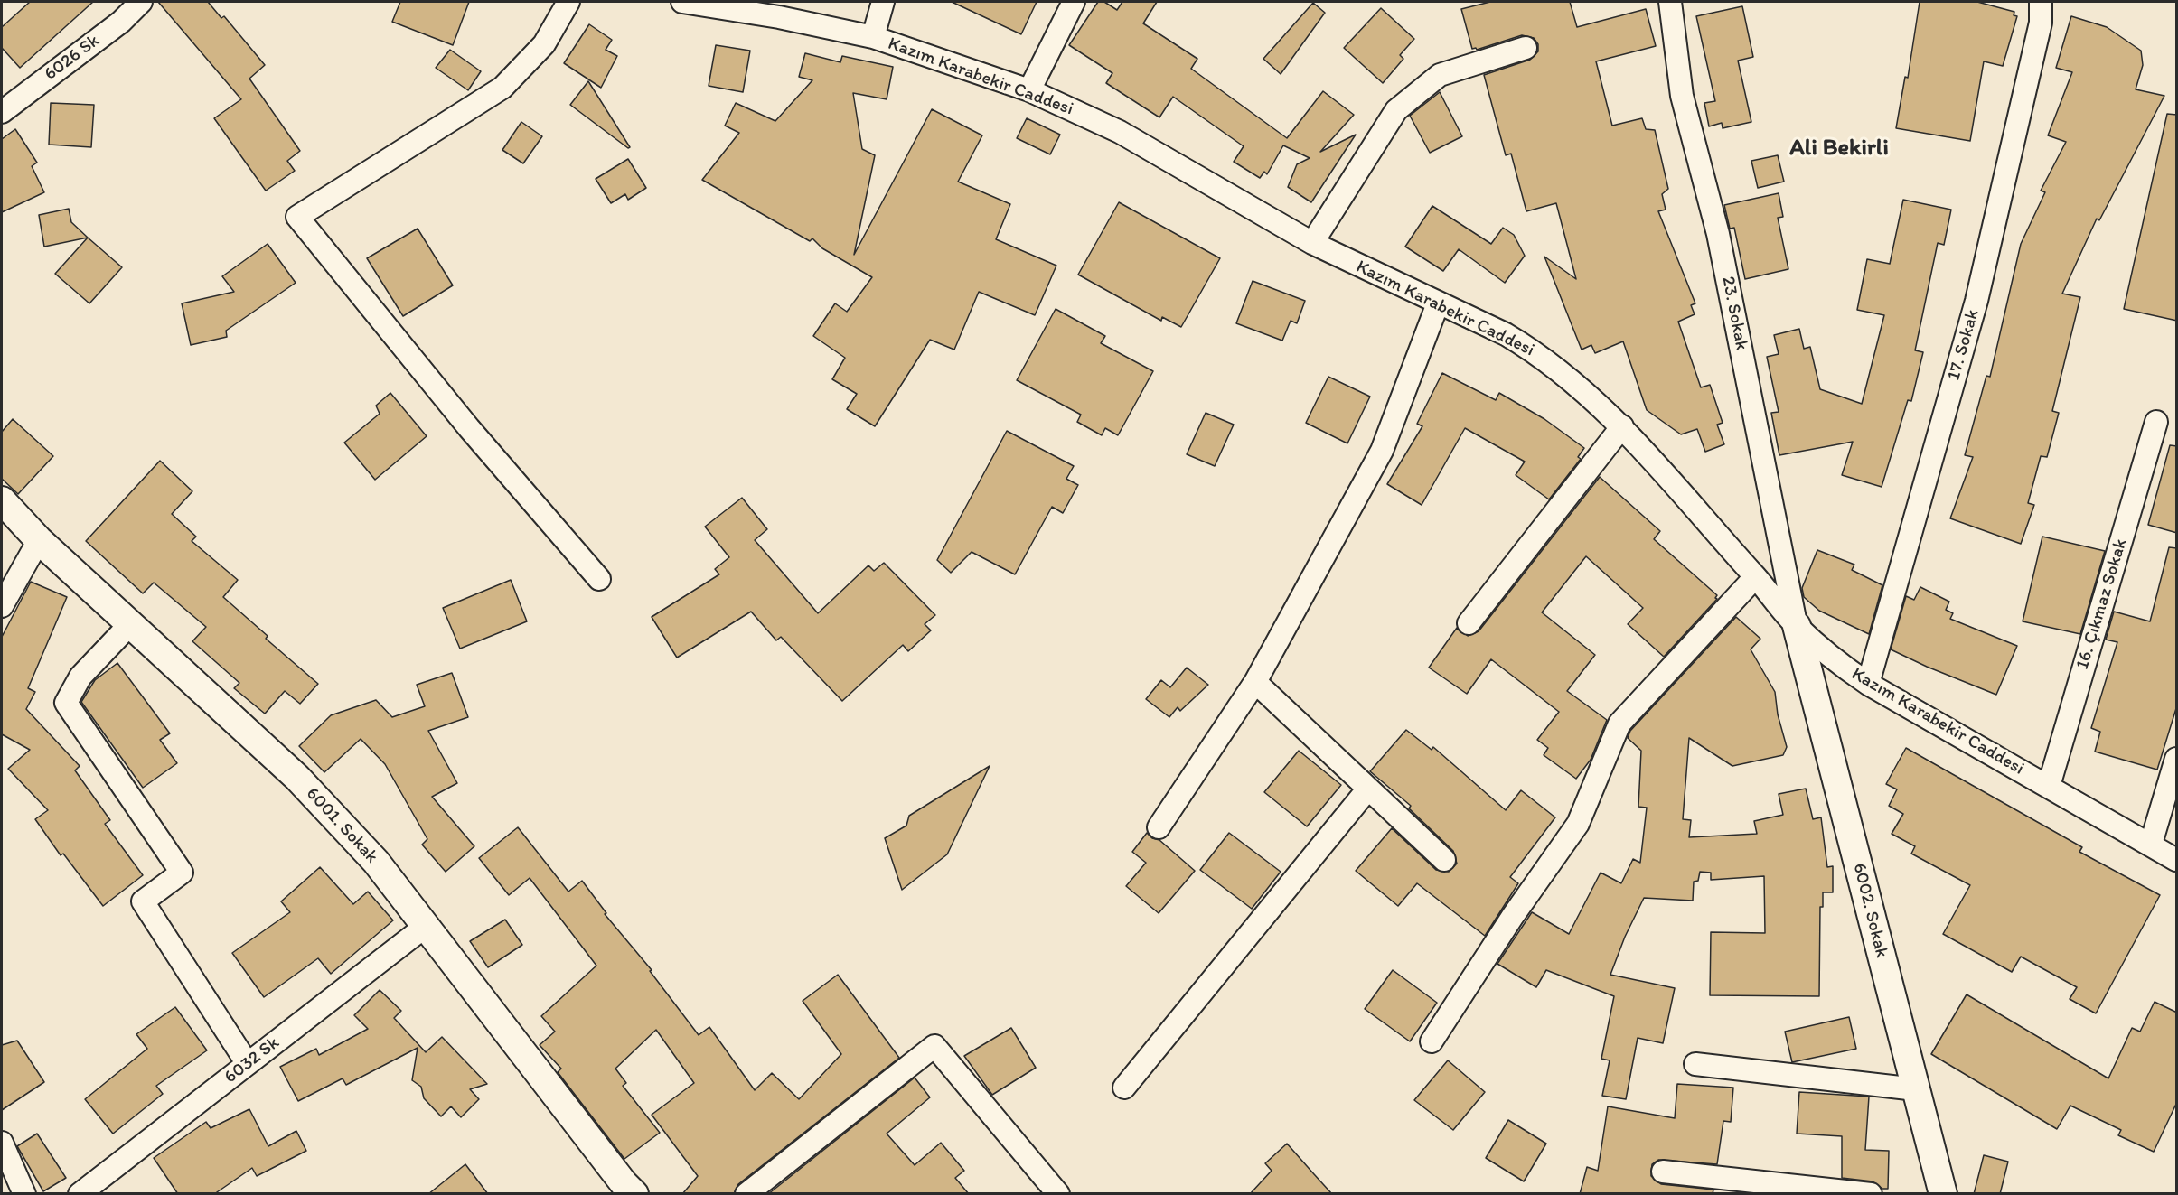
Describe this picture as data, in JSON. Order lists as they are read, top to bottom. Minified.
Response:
{"streets":{"street":["6026 Sk","Kazım Karabekir Caddesi","23. Sokak","17. Sokak","16. Çıkmaz Sokak","6001. Sokak","6002. Sokak","6032 Sk"]},"crossings":[["Kazım Karabekir Caddesi","23. Sokak"],["Kazım Karabekir Caddesi","17. Sokak"],["Kazım Karabekir Caddesi","16. Çıkmaz Sokak"],["Kazım Karabekir Caddesi","6002. Sokak"],["23. Sokak","6002. Sokak"],["6001. Sokak","6032 Sk"]],"districts":["Ali Bekirli"]}
